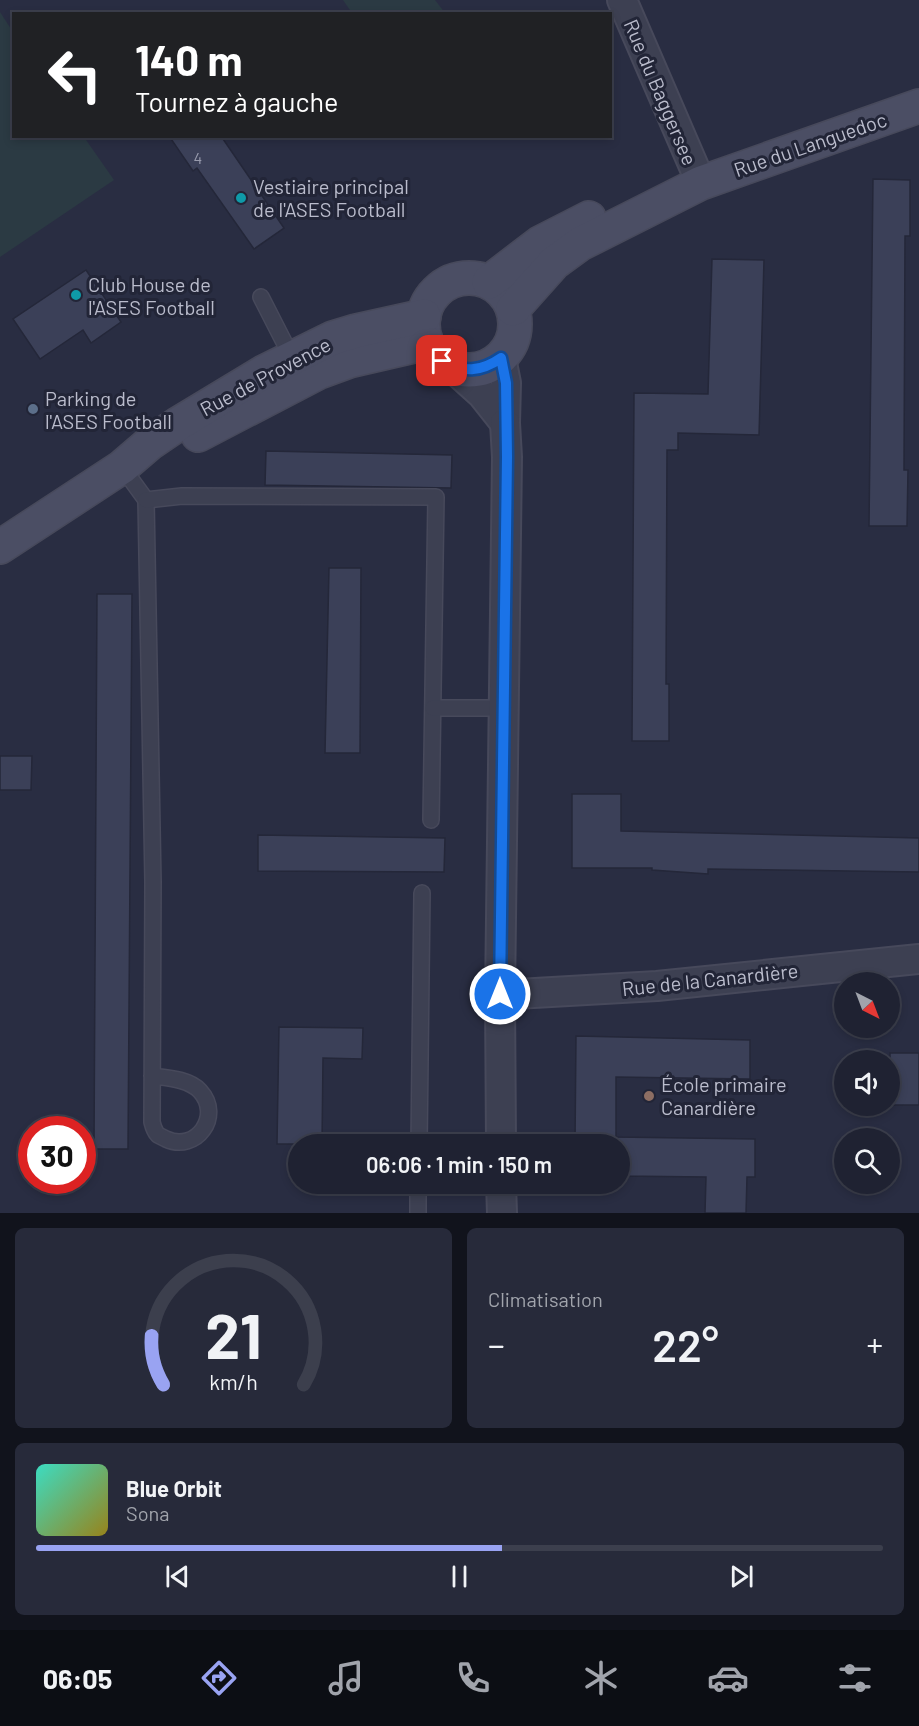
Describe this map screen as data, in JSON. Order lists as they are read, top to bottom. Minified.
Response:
{"streets":{"street":["Rue du Baggersee","Rue du Languedoc","Rue de Provence","Rue de la Canardière"]},"crossings":[["Rue du Baggersee","Rue du Languedoc"],["Rue du Languedoc","Rue de Provence"]],"places":["Vestiaire principal de l'ASES Football","Club House de l'ASES Football","Parking de l'ASES Football","École primaire Canardière"],"house_numbers":["4"],"north":"bottom right","page":{"turn":["140 m","Tournez à gauche"],"limit":"30","trip":"06:06 · 1 min · 150 m","tile":"Climatisation","heat":["−","22°","+"],"song":["Blue Orbit","Sona"],"tabs":"06:05","gauge":["21","km/h"]}}
